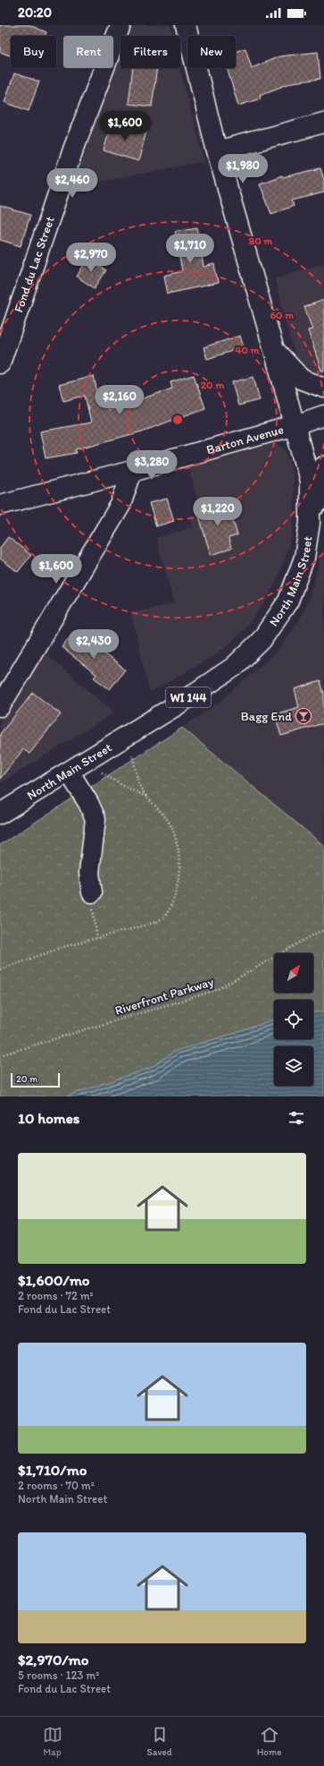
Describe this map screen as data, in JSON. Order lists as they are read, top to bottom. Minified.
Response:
{"streets":{"main road":["Fond du Lac Street","Barton Avenue","North Main Street","WI 144"],"path":["Riverfront Parkway"]},"crossings":[["Barton Avenue","North Main Street"]],"places":{"bar":["Bagg End"]},"scale_bar":"20 m","north":"top right","page":{"status":"20:20","chip":["Buy","Rent","Filters","New"],"price":["$1,600","$1,980","$2,460","$1,710","$2,970","$2,160","$3,280","$1,220","$1,600","$2,430"],"scale":"20 m","heading":"10 homes","list":[{"name":"$1,600/mo","note":"2 rooms · 72 m² · Fond du Lac Street"},{"name":"$1,710/mo","note":"2 rooms · 70 m² · North Main Street"},{"name":"$2,970/mo","note":"5 rooms · 123 m² · Fond du Lac Street"}],"tabs":["Map","Saved","Home"]},"rings":["80 m","60 m","40 m","20 m"]}
